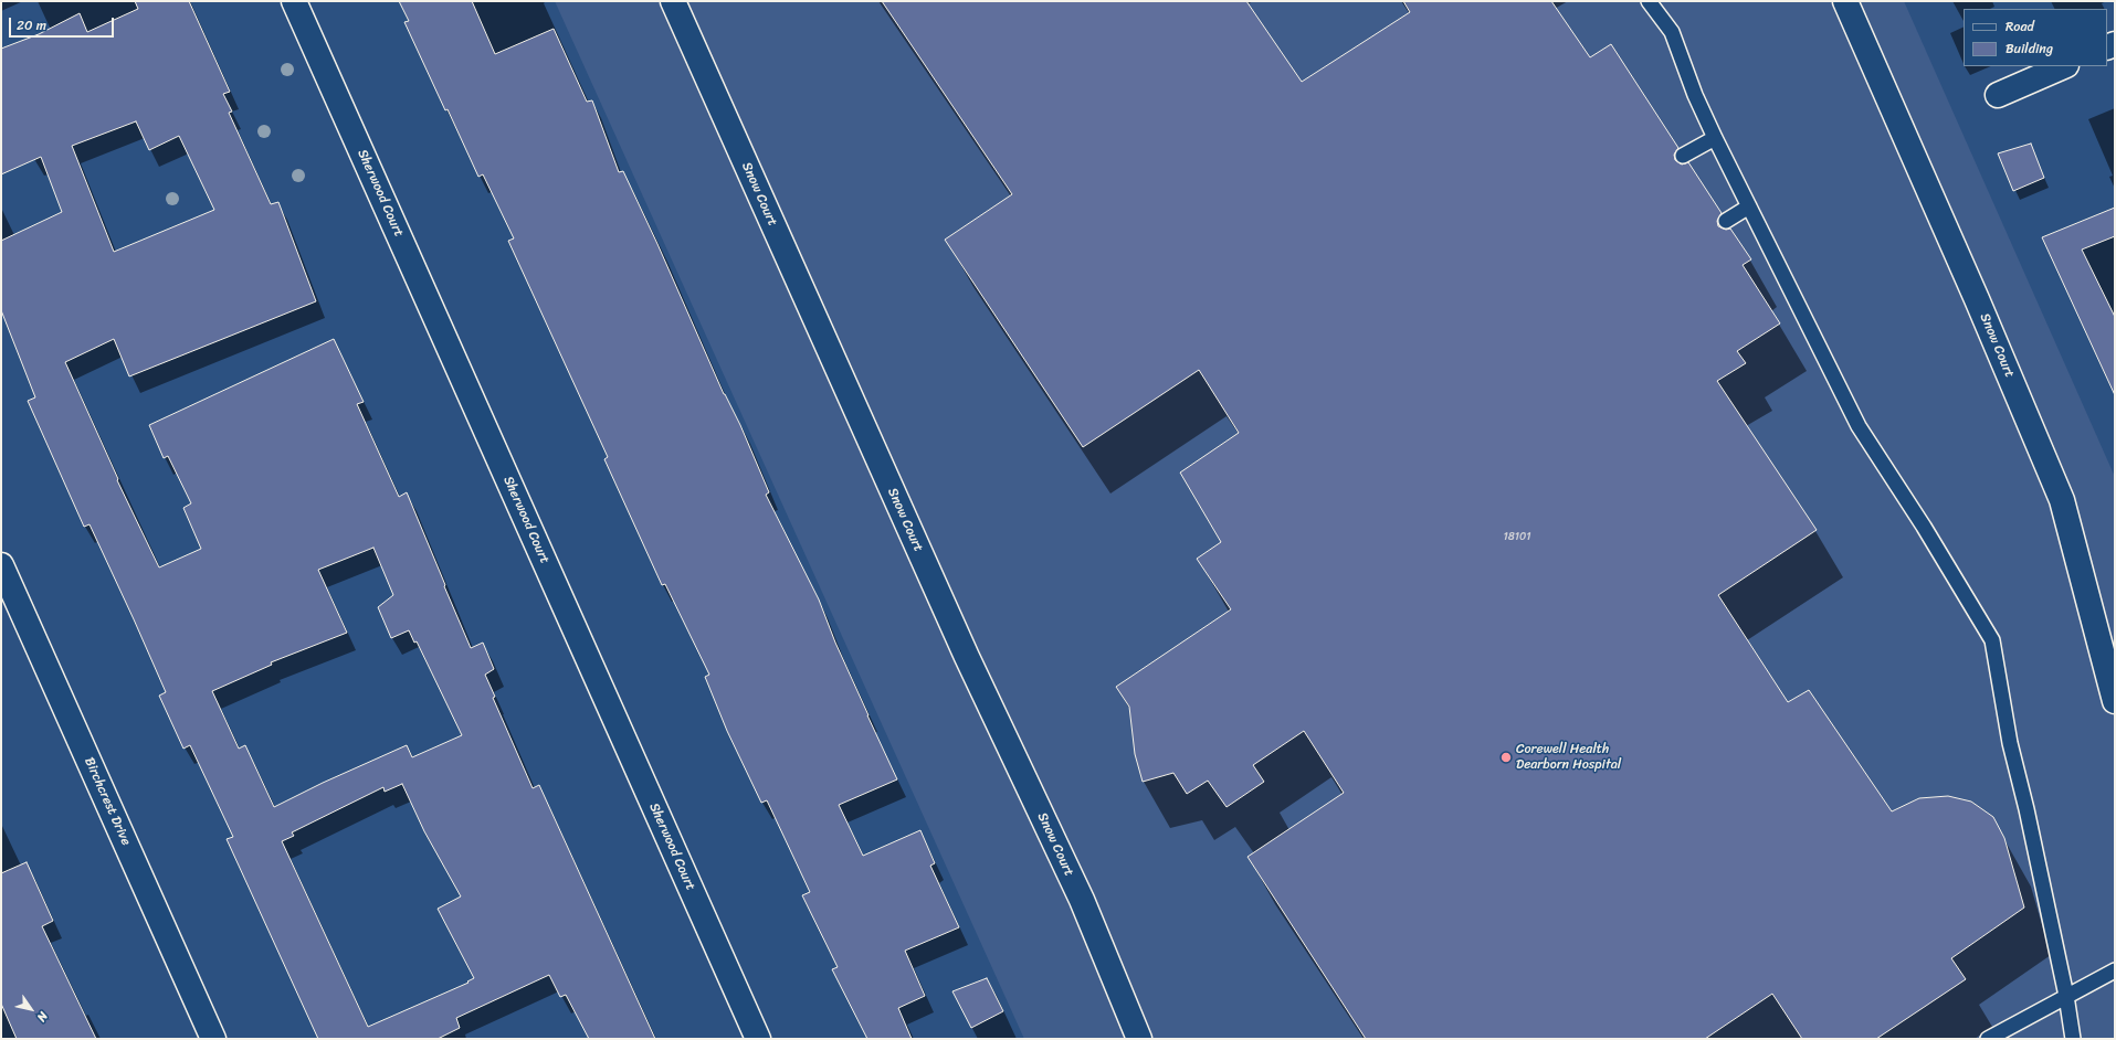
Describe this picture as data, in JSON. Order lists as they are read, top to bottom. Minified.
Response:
{"streets":{"street":["Sherwood Court","Snow Court","Birchcrest Drive"]},"places":["Corewell Health Dearborn Hospital"],"house_numbers":["18101"],"legend":["Road","Building"],"scale_bar":"20 m","north":"bottom right"}
